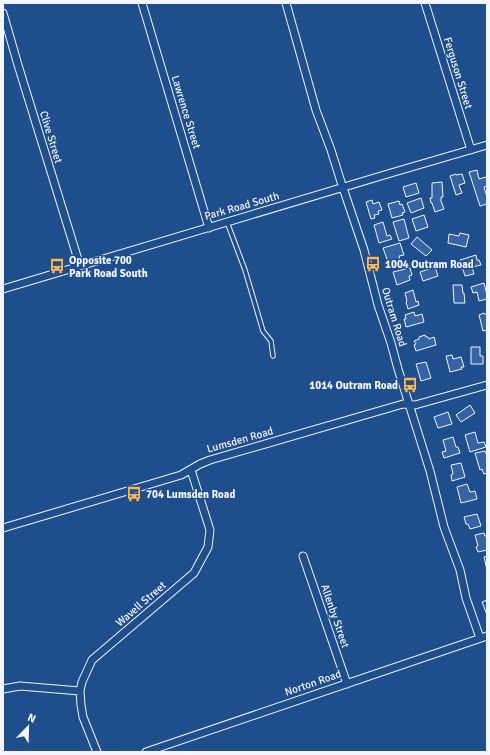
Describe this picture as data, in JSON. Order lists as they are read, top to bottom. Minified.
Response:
{"streets":{"street":["Ferguson Street","Lawrence Street","Clive Street","Park Road South","Outram Road","Lumsden Road","Wavell Street","Allenby Street","Norton Road"]},"crossings":[["Ferguson Street","Park Road South"],["Lawrence Street","Park Road South"],["Clive Street","Park Road South"],["Park Road South","Outram Road"],["Outram Road","Lumsden Road"],["Outram Road","Norton Road"],["Lumsden Road","Wavell Street"],["Allenby Street","Norton Road"]],"places":{"bus stop":["1004 Outram Road","Opposite 700 Park Road South","1014 Outram Road","704 Lumsden Road"]},"north":"top right"}
